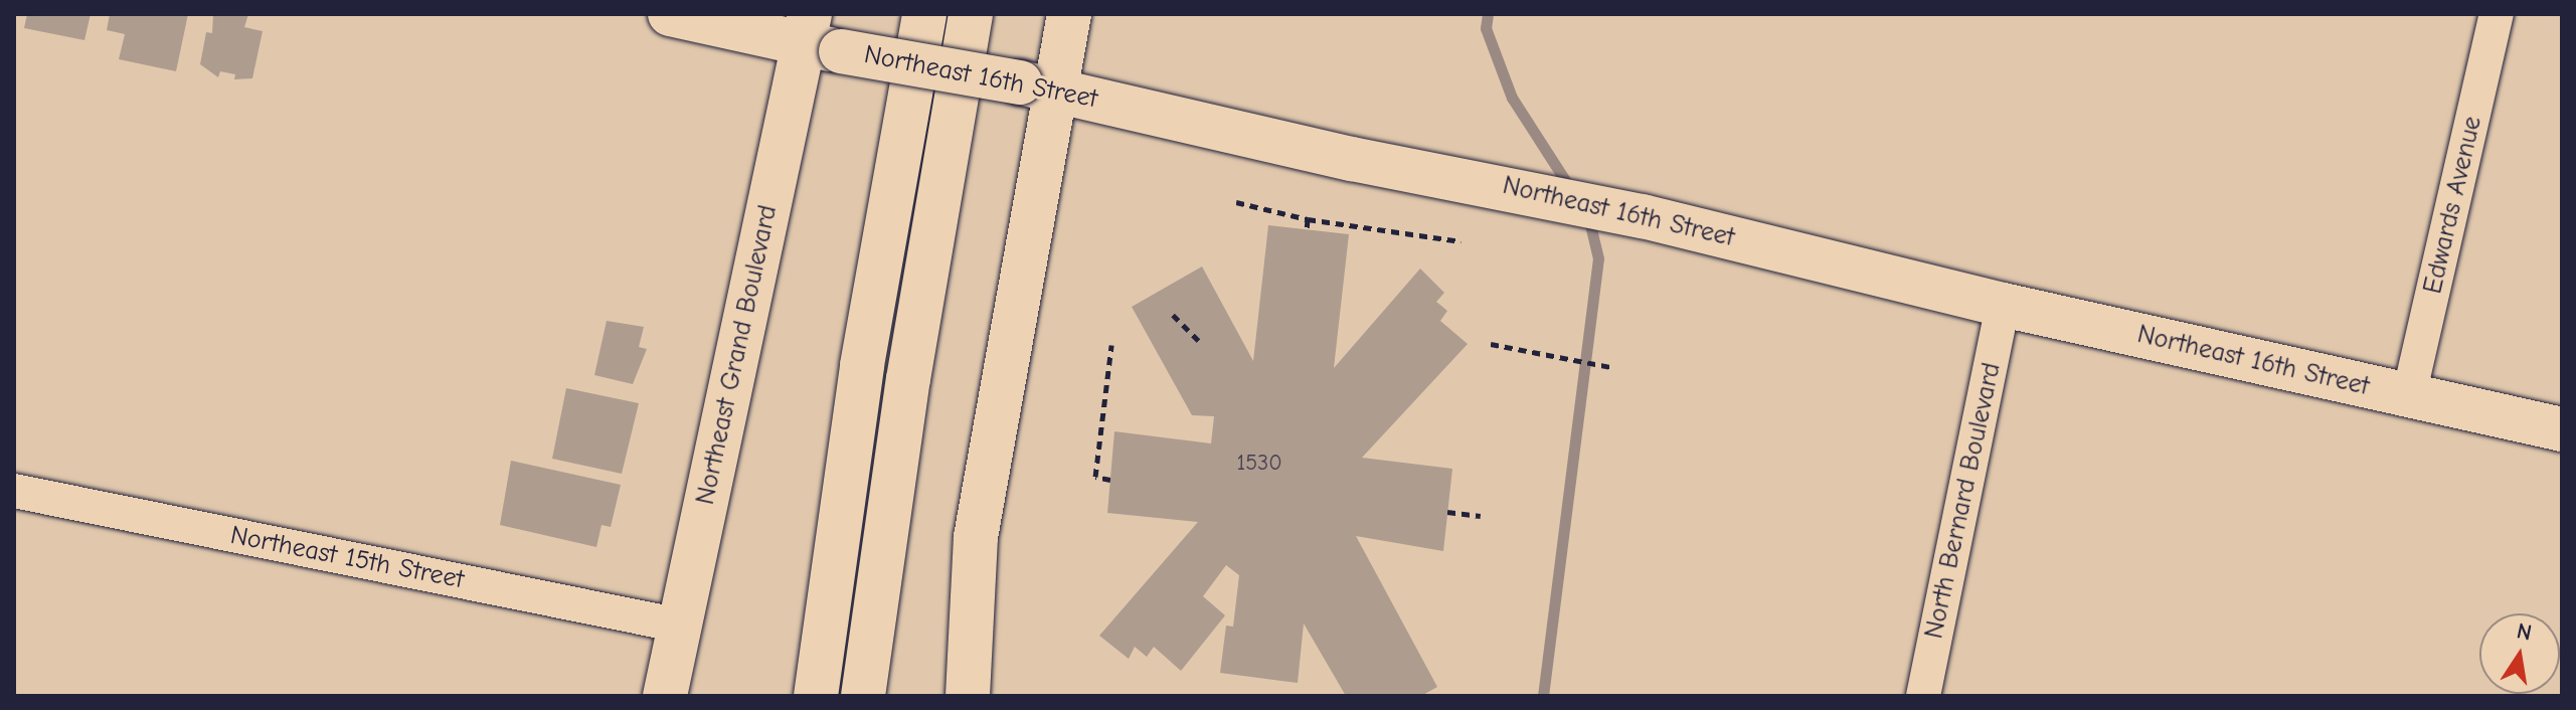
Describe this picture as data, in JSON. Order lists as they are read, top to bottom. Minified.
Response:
{"streets":{"main road":["Northeast 16th Street","Northeast Grand Boulevard"],"street":["Edwards Avenue","North Bernard Boulevard","Northeast 15th Street"]},"crossings":[["Northeast 16th Street","Edwards Avenue"],["Northeast 16th Street","Northeast Grand Boulevard"],["Northeast 16th Street","North Bernard Boulevard"],["Northeast Grand Boulevard","Northeast 15th Street"]],"house_numbers":["1530"],"north":"top"}
